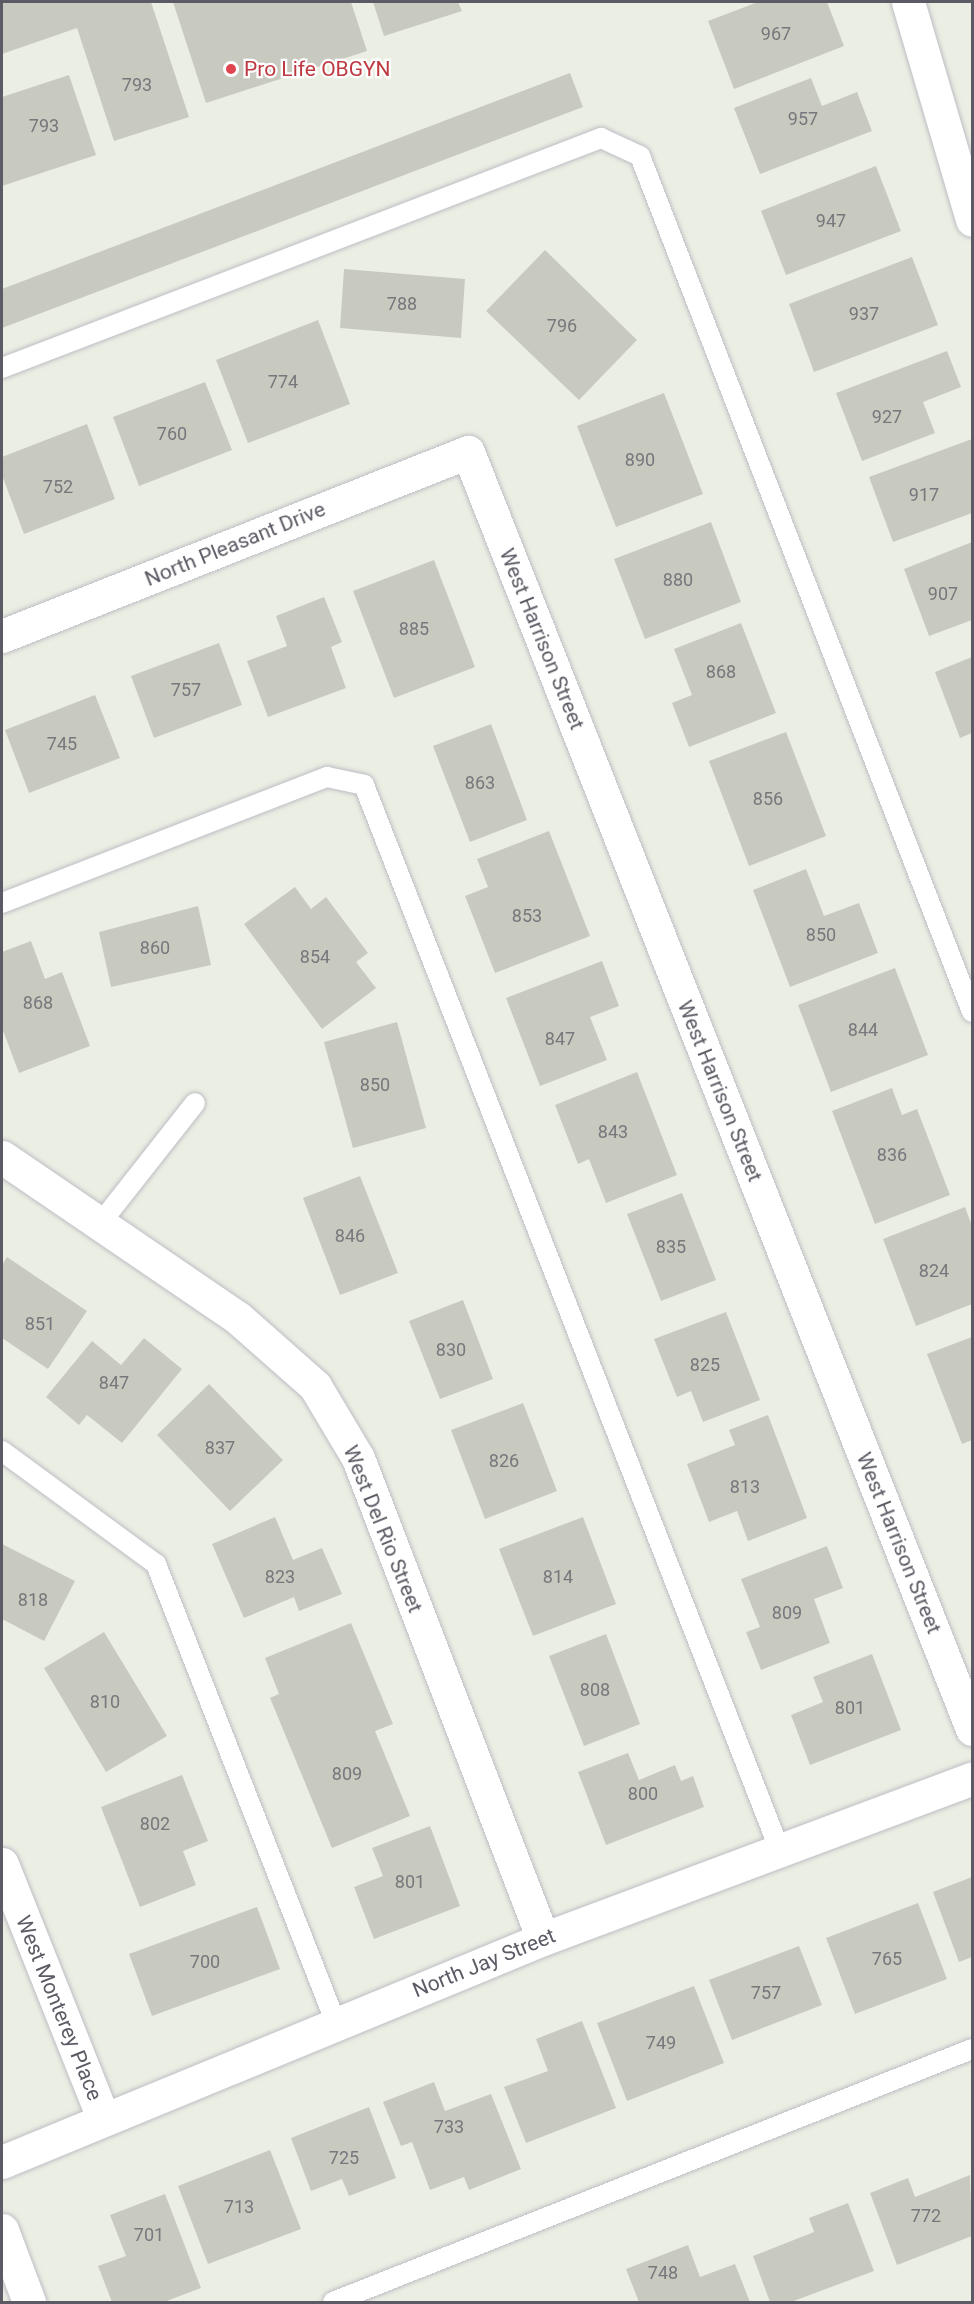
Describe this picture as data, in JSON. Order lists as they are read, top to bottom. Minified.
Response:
{"streets":{"street":["North Pleasant Drive","West Harrison Street","West Del Rio Street","North Jay Street","West Monterey Place"]},"crossings":[["North Pleasant Drive","West Harrison Street"],["West Del Rio Street","North Jay Street"],["North Jay Street","West Monterey Place"]],"places":["Pro Life OBGYN"],"house_numbers":["967","793","957","793","947","788","937","796","774","927","760","890","752","917","880","907","885","868","757","745","863","856","853","850","860","854","868","844","847","850","843","836","846","835","824","851","830","825","847","837","826","813","823","814","818","809","808","810","801","809","800","802","801","765","700","757","749","733","725","713","772","701","748"]}
